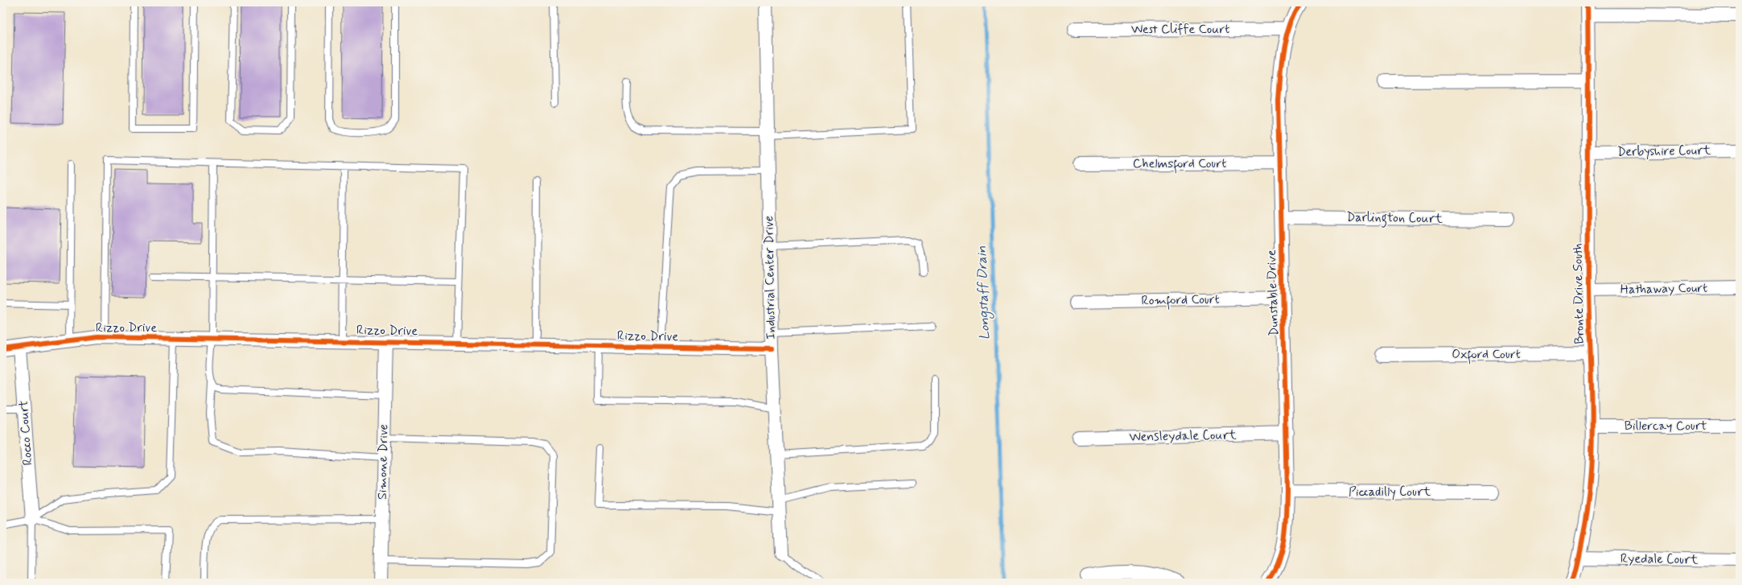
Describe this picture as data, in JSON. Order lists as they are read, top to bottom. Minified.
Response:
{"streets":{"street":["West Cliffe Court","Derbyshire Court","Chelmsford Court","Darlington Court","Industrial Center Drive","Hathaway Court","Dunstable Drive","Bronte Drive South","Romford Court","Rizzo Drive","Oxford Court","Billercay Court","Rocco Court","Wensleydale Court","Simone Drive","Piccadilly Court","Ryedale Court"]},"crossings":[["West Cliffe Court","Dunstable Drive"],["Derbyshire Court","Bronte Drive South"],["Chelmsford Court","Dunstable Drive"],["Darlington Court","Dunstable Drive"],["Industrial Center Drive","Rizzo Drive"],["Hathaway Court","Bronte Drive South"],["Dunstable Drive","Romford Court"],["Dunstable Drive","Wensleydale Court"],["Dunstable Drive","Piccadilly Court"],["Bronte Drive South","Oxford Court"],["Bronte Drive South","Billercay Court"],["Bronte Drive South","Ryedale Court"],["Rizzo Drive","Rocco Court"],["Rizzo Drive","Simone Drive"]],"water":["Longstaff Drain"]}
